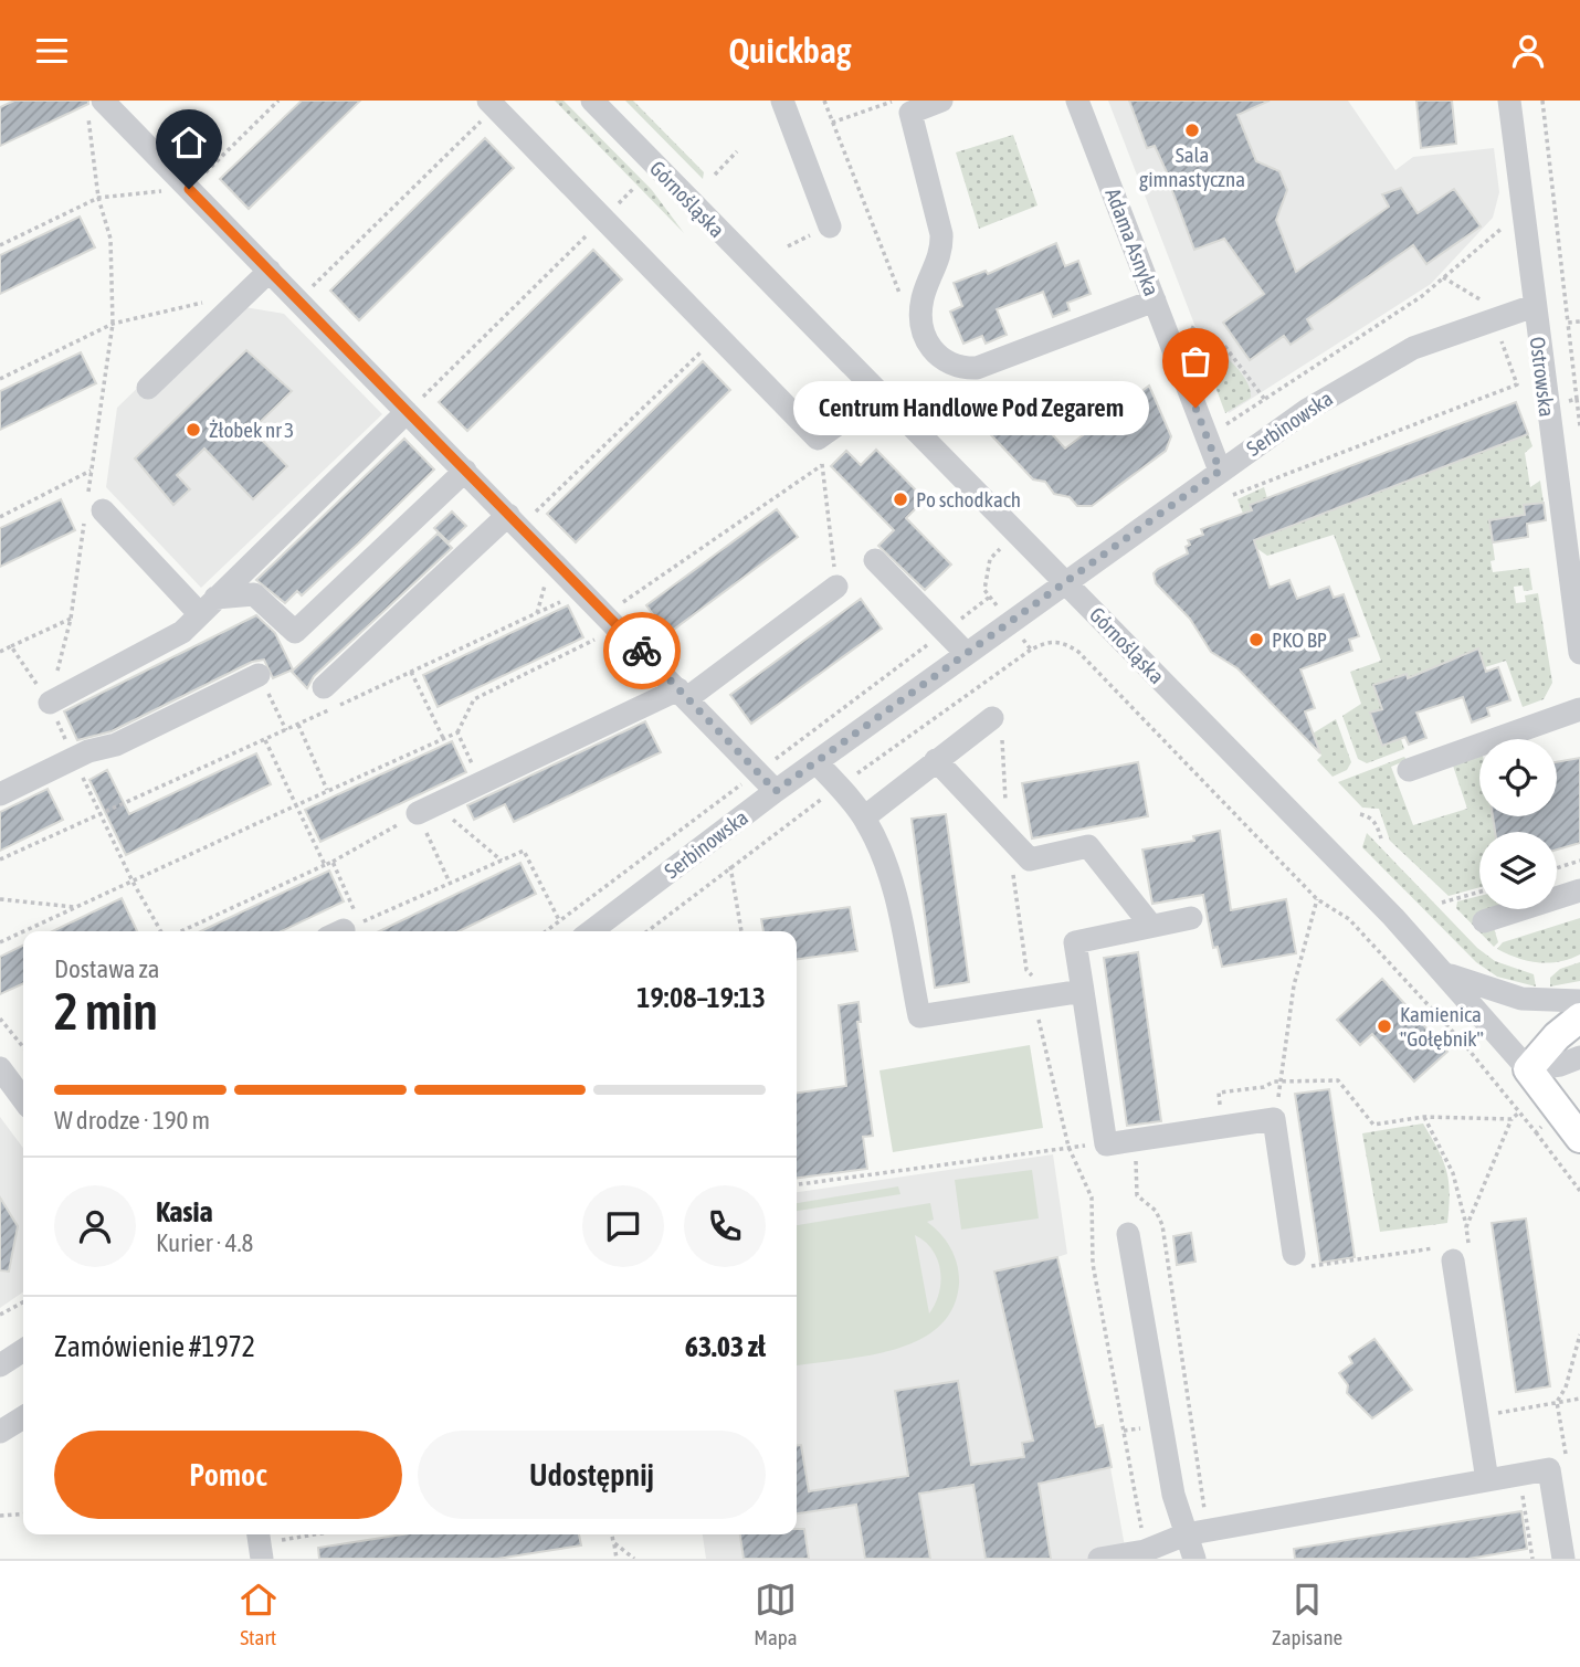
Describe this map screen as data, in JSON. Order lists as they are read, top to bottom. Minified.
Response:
{"streets":{"main road":["Górnośląska"],"street":["Adama Asnyka","Ostrowska","Serbinowska"]},"crossings":[["Górnośląska","Serbinowska"],["Adama Asnyka","Serbinowska"],["Ostrowska","Serbinowska"]],"places":["Sala gimnastyczna","Centrum Handlowe Pod Zegarem","Żłobek nr 3","Po schodkach","PKO BP","Kamienica \"Gołębnik\""],"page":{"header":"Quickbag","bubble":"Centrum Handlowe Pod Zegarem","heading":["2 min","Dostawa za","19:08–19:13"],"panel":["Kasia","Kurier · 4.8","Zamówienie #1972","63.03 zł"],"bar":"W drodze · 190 m","buttons":["Pomoc","Udostępnij"],"tabs":["Start","Mapa","Zapisane"]}}
